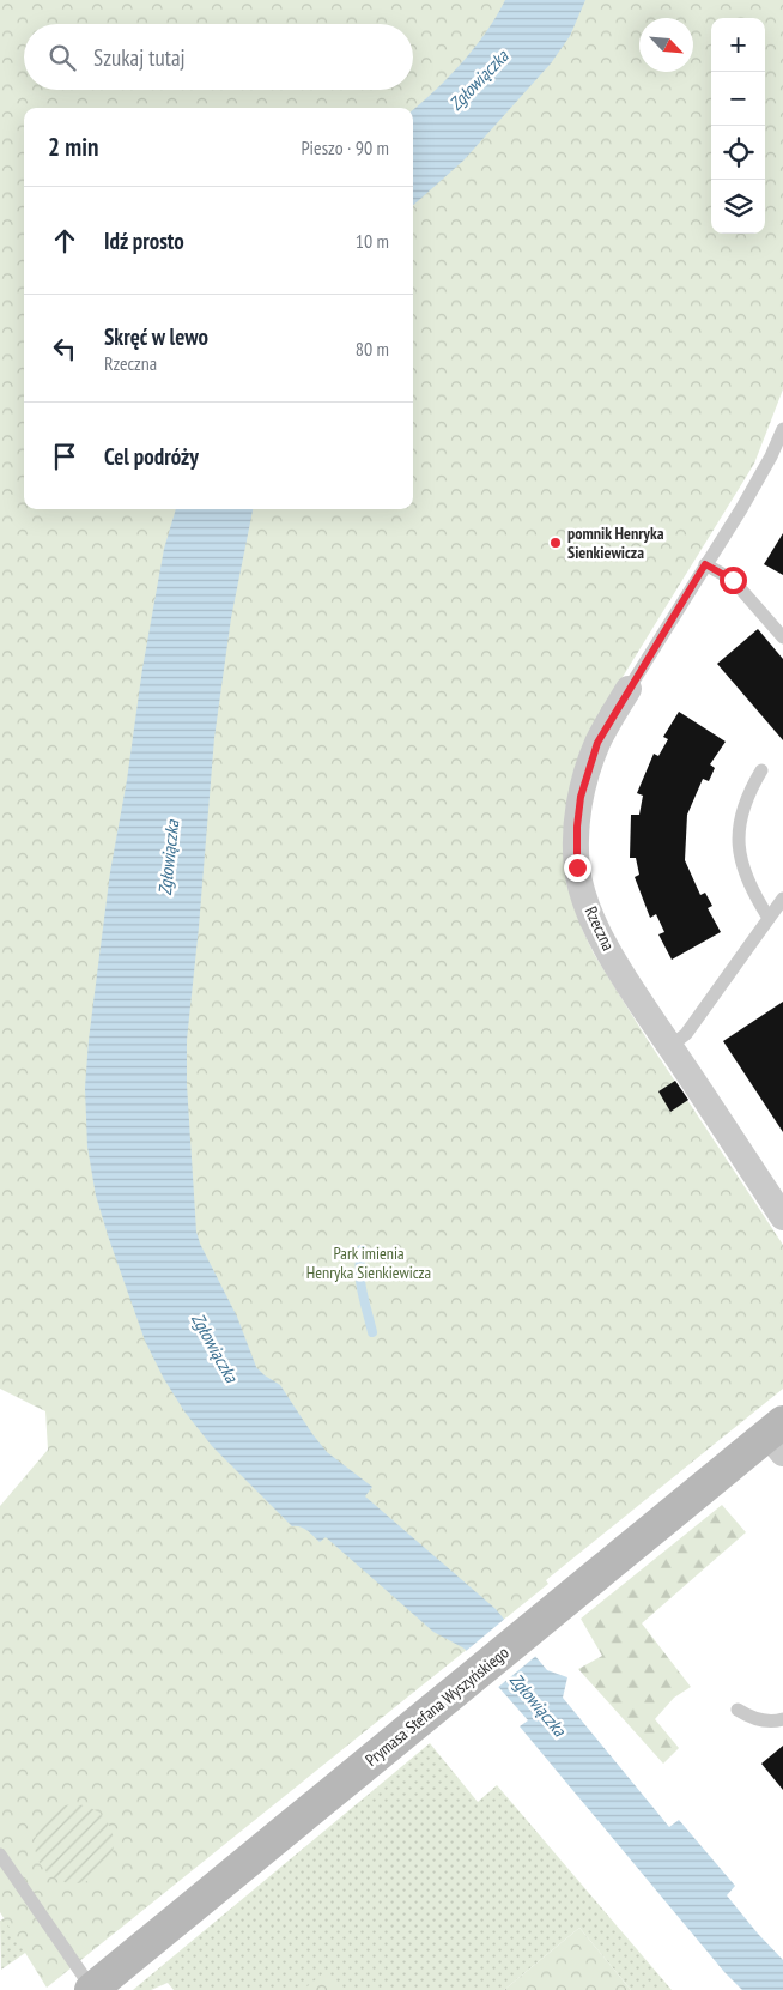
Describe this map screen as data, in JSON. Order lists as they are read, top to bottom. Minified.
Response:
{"streets":{"main road":["Prymasa Stefana Wyszyńskiego"],"street":["Rzeczna"]},"water":["Zgłowiączka"],"parks":["Park imienia Henryka Sienkiewicza"],"places":["pomnik Henryka Sienkiewicza"],"north":"bottom right","page":{"map_buttons":["+","−"],"search":"Szukaj tutaj","heading":["2 min","Pieszo · 90 m"],"list":[["Idź prosto","10 m"],["Skręć w lewo","Rzeczna","80 m"],"Cel podróży"]}}
